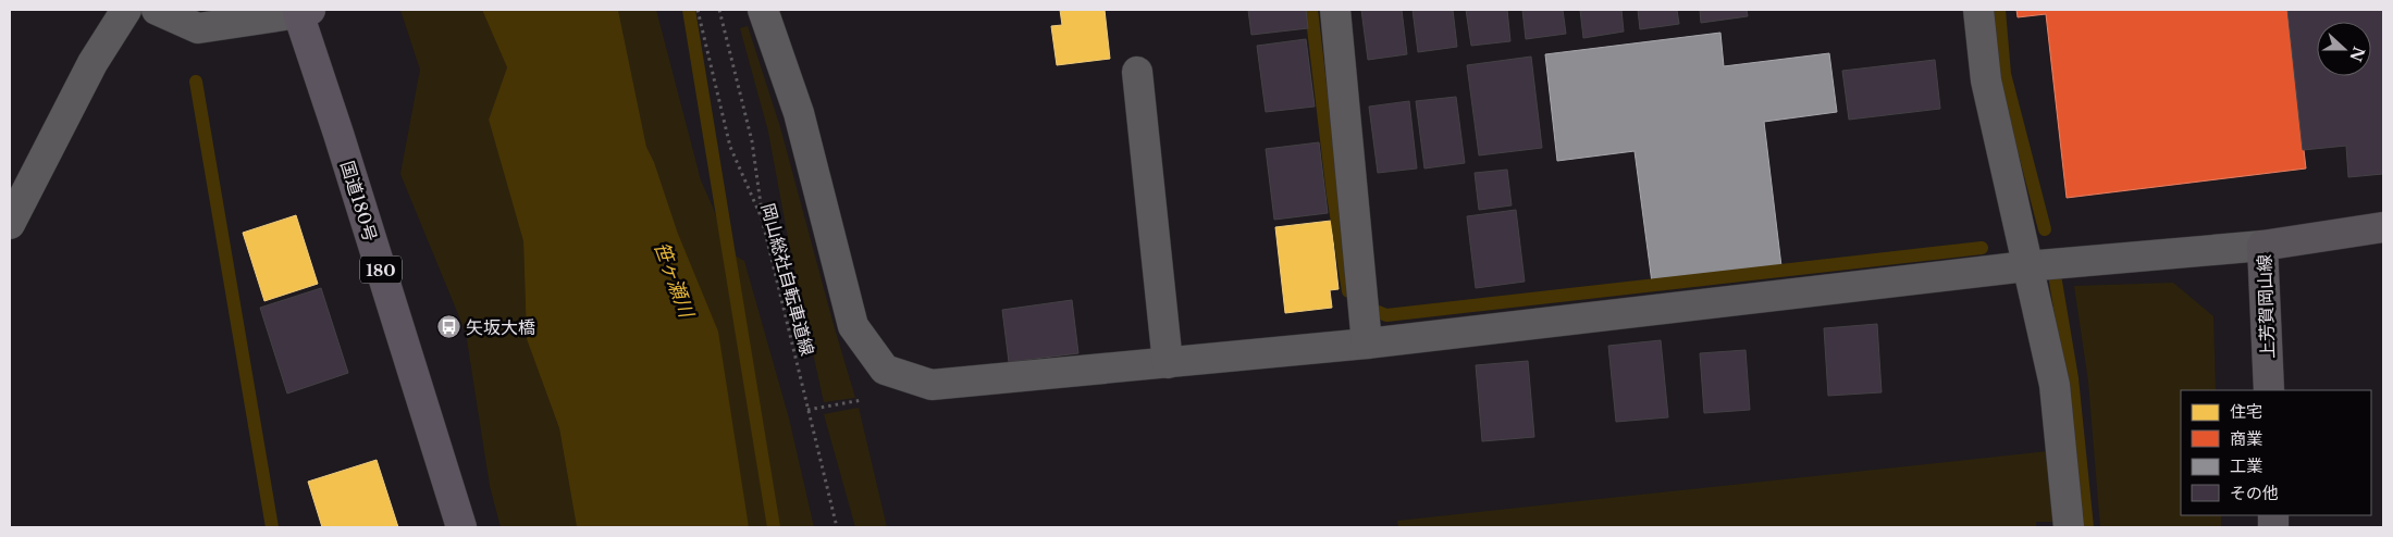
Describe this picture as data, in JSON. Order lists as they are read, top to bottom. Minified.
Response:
{"streets":{"highway":["国道180号","180"],"main road":["上芳賀岡山線"],"path":["岡山総社自転車道線"]},"water":["笹ヶ瀬川"],"places":{"bus stop":["矢坂大橋"]},"legend":["住宅","商業","工業","その他"],"north":"right"}
